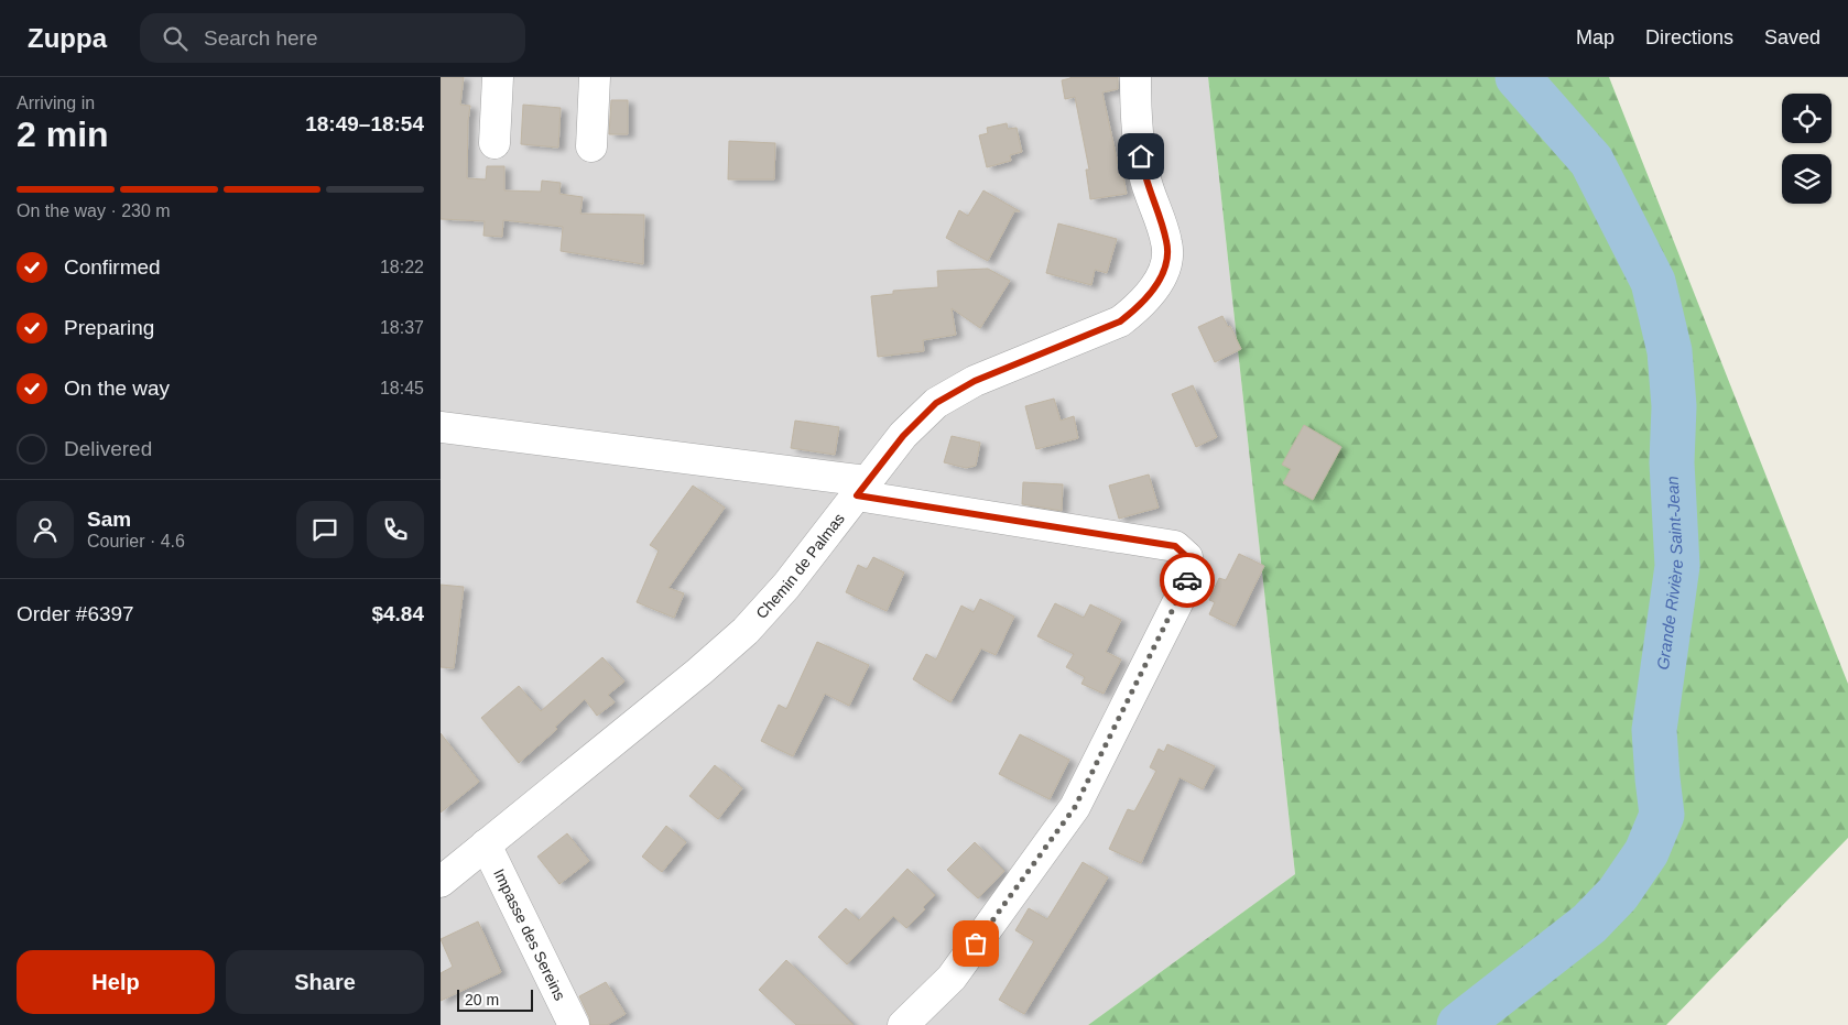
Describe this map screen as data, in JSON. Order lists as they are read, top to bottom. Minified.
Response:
{"streets":{"street":["Chemin de Palmas","Impasse des Sereins"]},"crossings":[["Chemin de Palmas","Impasse des Sereins"]],"water":["Grande Rivière Saint-Jean"],"scale_bar":"20 m","page":{"header":"Zuppa","search":"Search here","nav":["Map","Directions","Saved"],"heading":["2 min","Arriving in","18:49–18:54"],"panel":["Sam","Courier · 4.6","Order #6397","$4.84"],"bar":"On the way · 230 m","list":[["Confirmed","18:22"],["Preparing","18:37"],["On the way","18:45"],"Delivered"],"buttons":["Help","Share"],"scale":"20 m"}}
